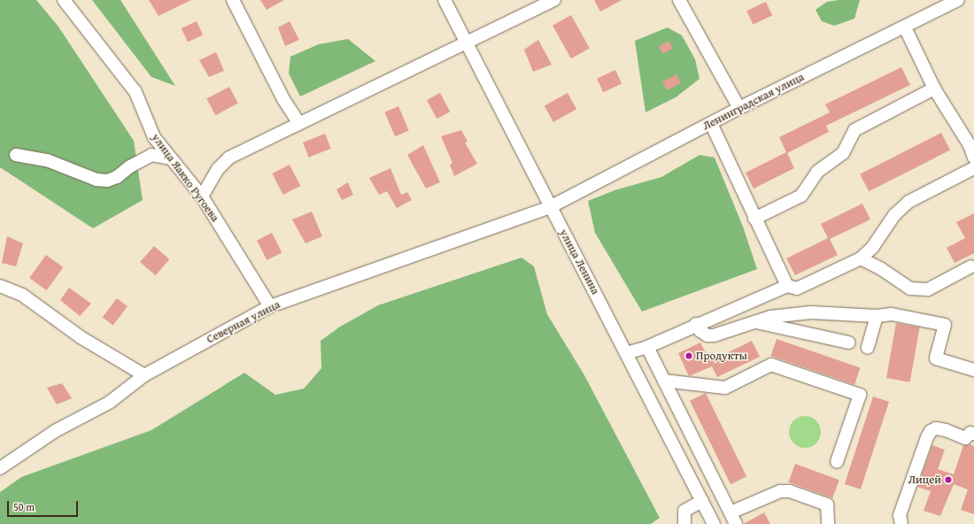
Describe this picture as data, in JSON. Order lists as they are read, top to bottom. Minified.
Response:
{"streets":{"street":["Ленинградская улица","улица Яакко Ругоева","улица Ленина","Северная улица"]},"crossings":[["Ленинградская улица","улица Ленина"],["Ленинградская улица","Северная улица"],["улица Яакко Ругоева","Северная улица"],["улица Ленина","Северная улица"]],"places":["Продукты","Лицей"],"scale_bar":"50 m"}
